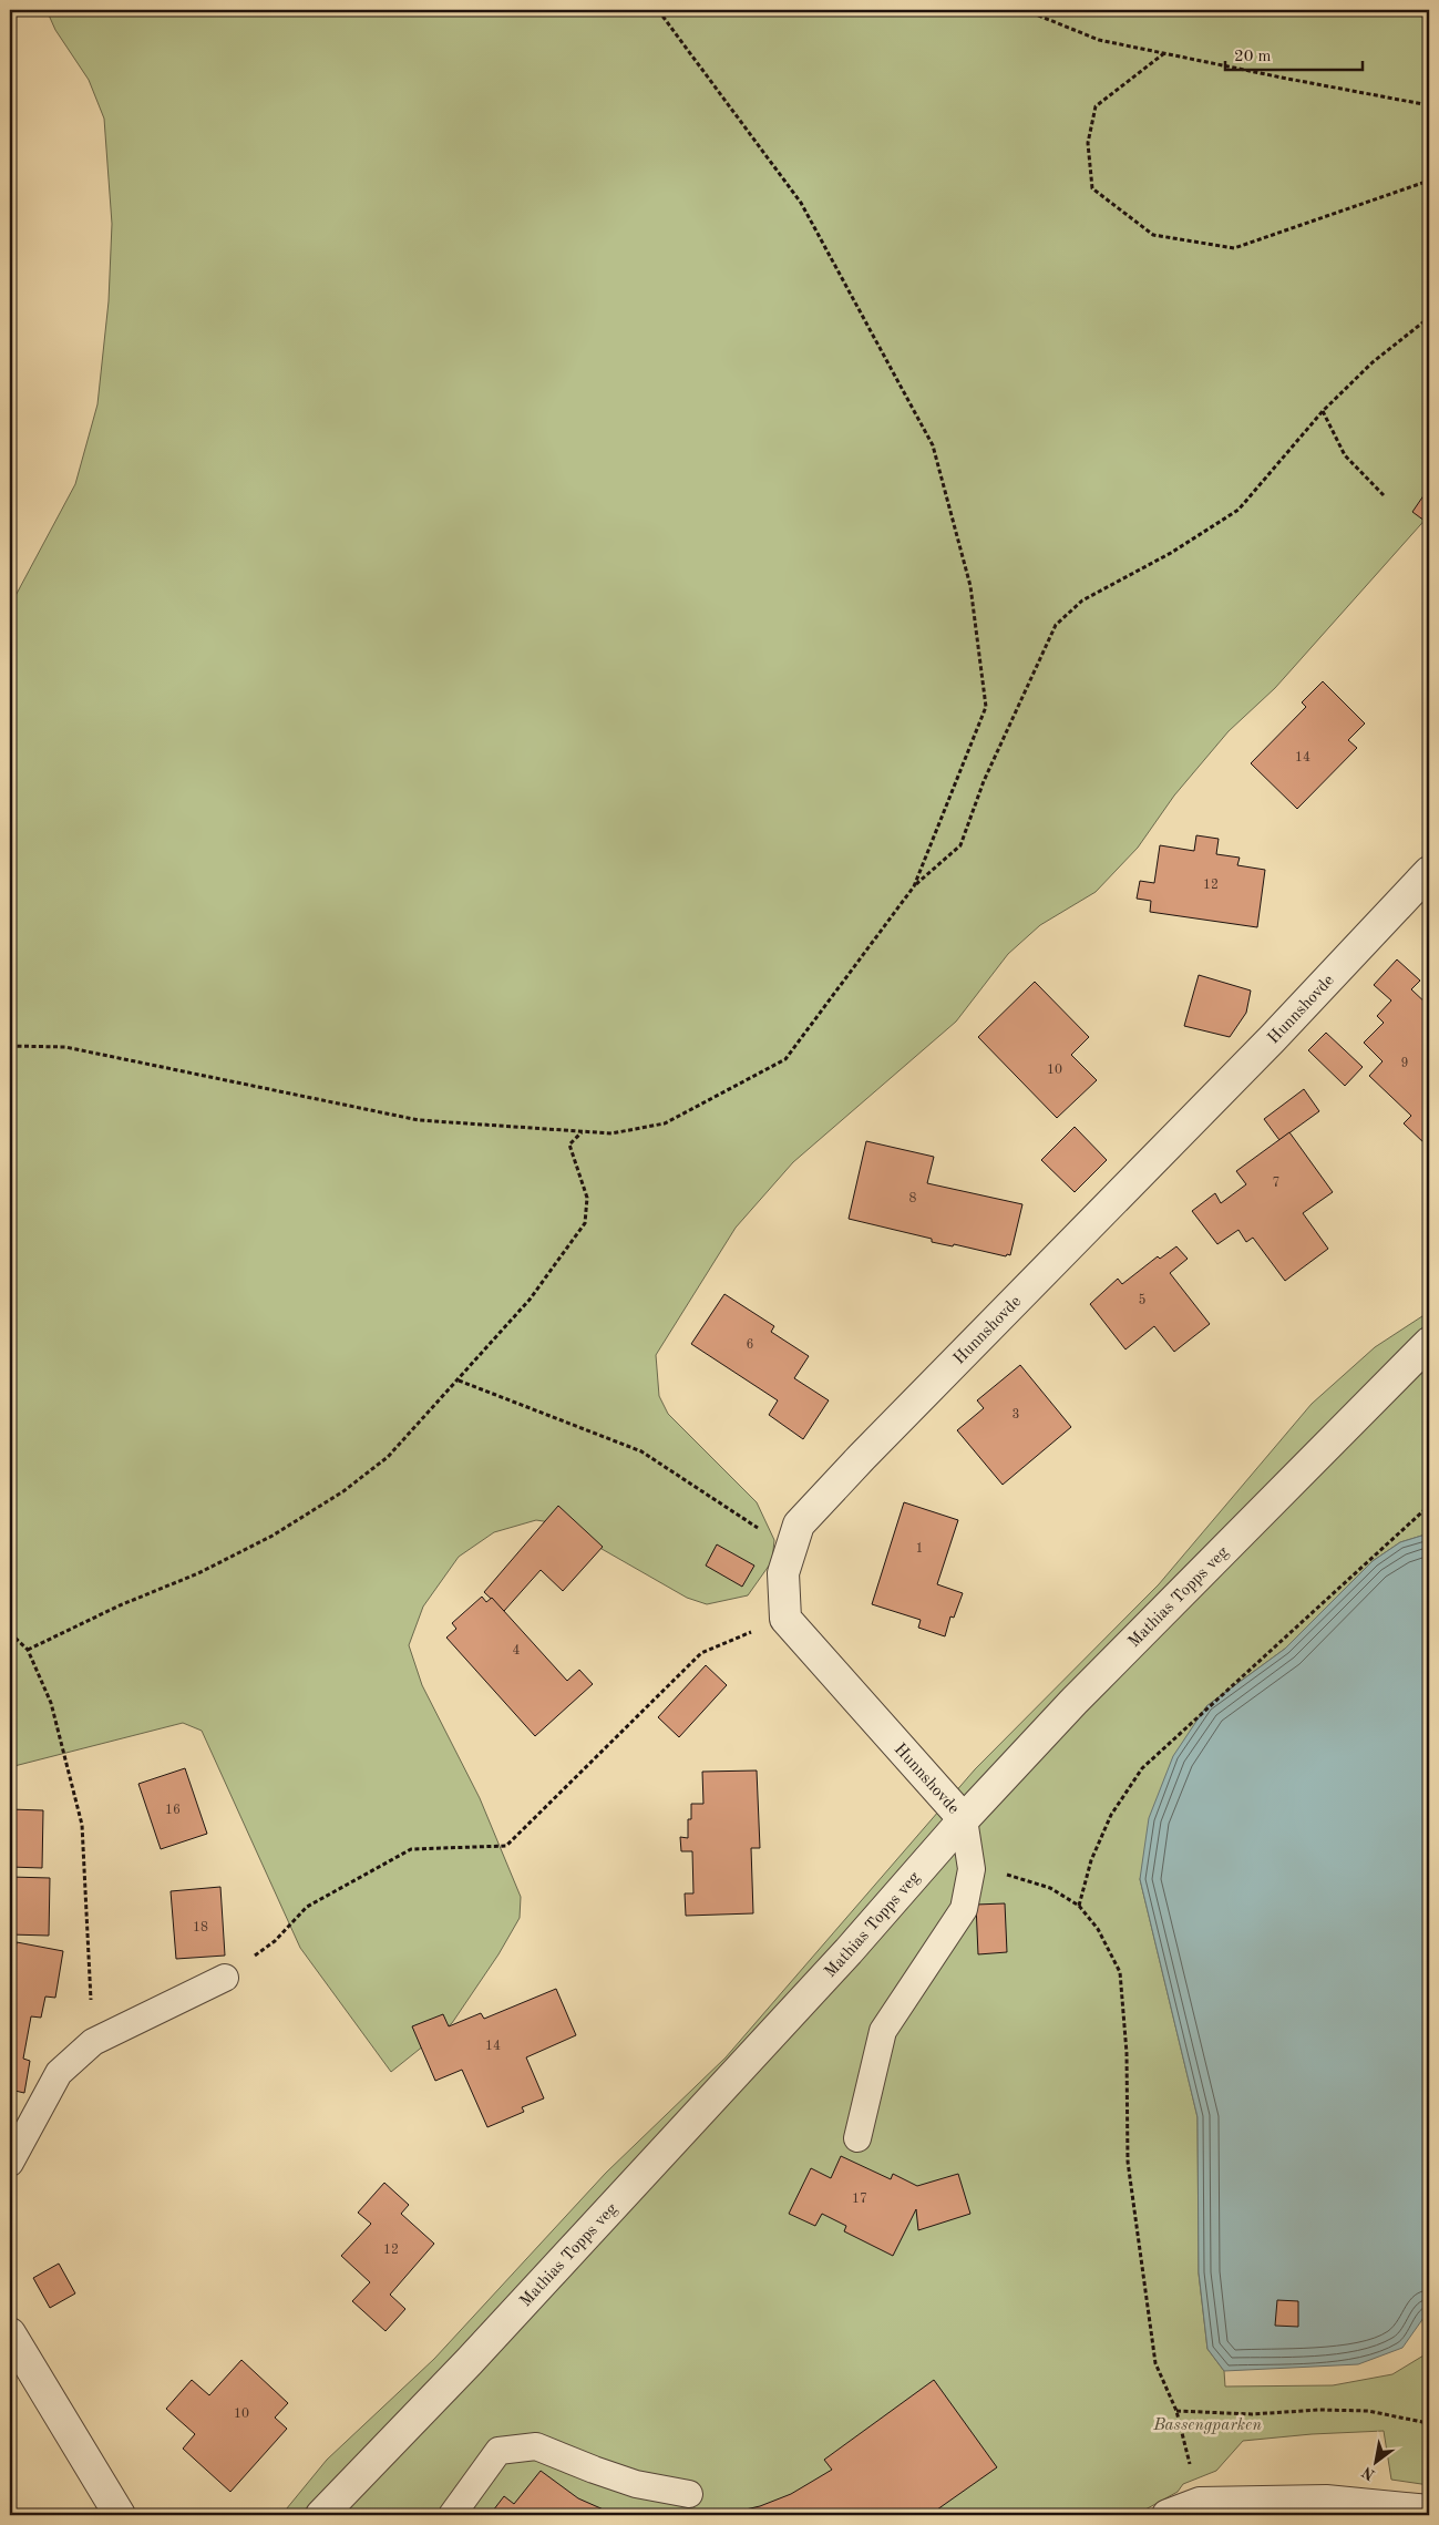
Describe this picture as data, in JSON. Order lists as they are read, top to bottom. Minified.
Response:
{"streets":{"street":["Hunnshovde","Mathias Topps veg"]},"crossings":[["Hunnshovde","Mathias Topps veg"]],"parks":["Bassengparken"],"house_numbers":["14","12","9","10","7","8","5","6","3","1","4","16","18","14","17","12","10"],"scale_bar":"20 m","north":"bottom left"}
